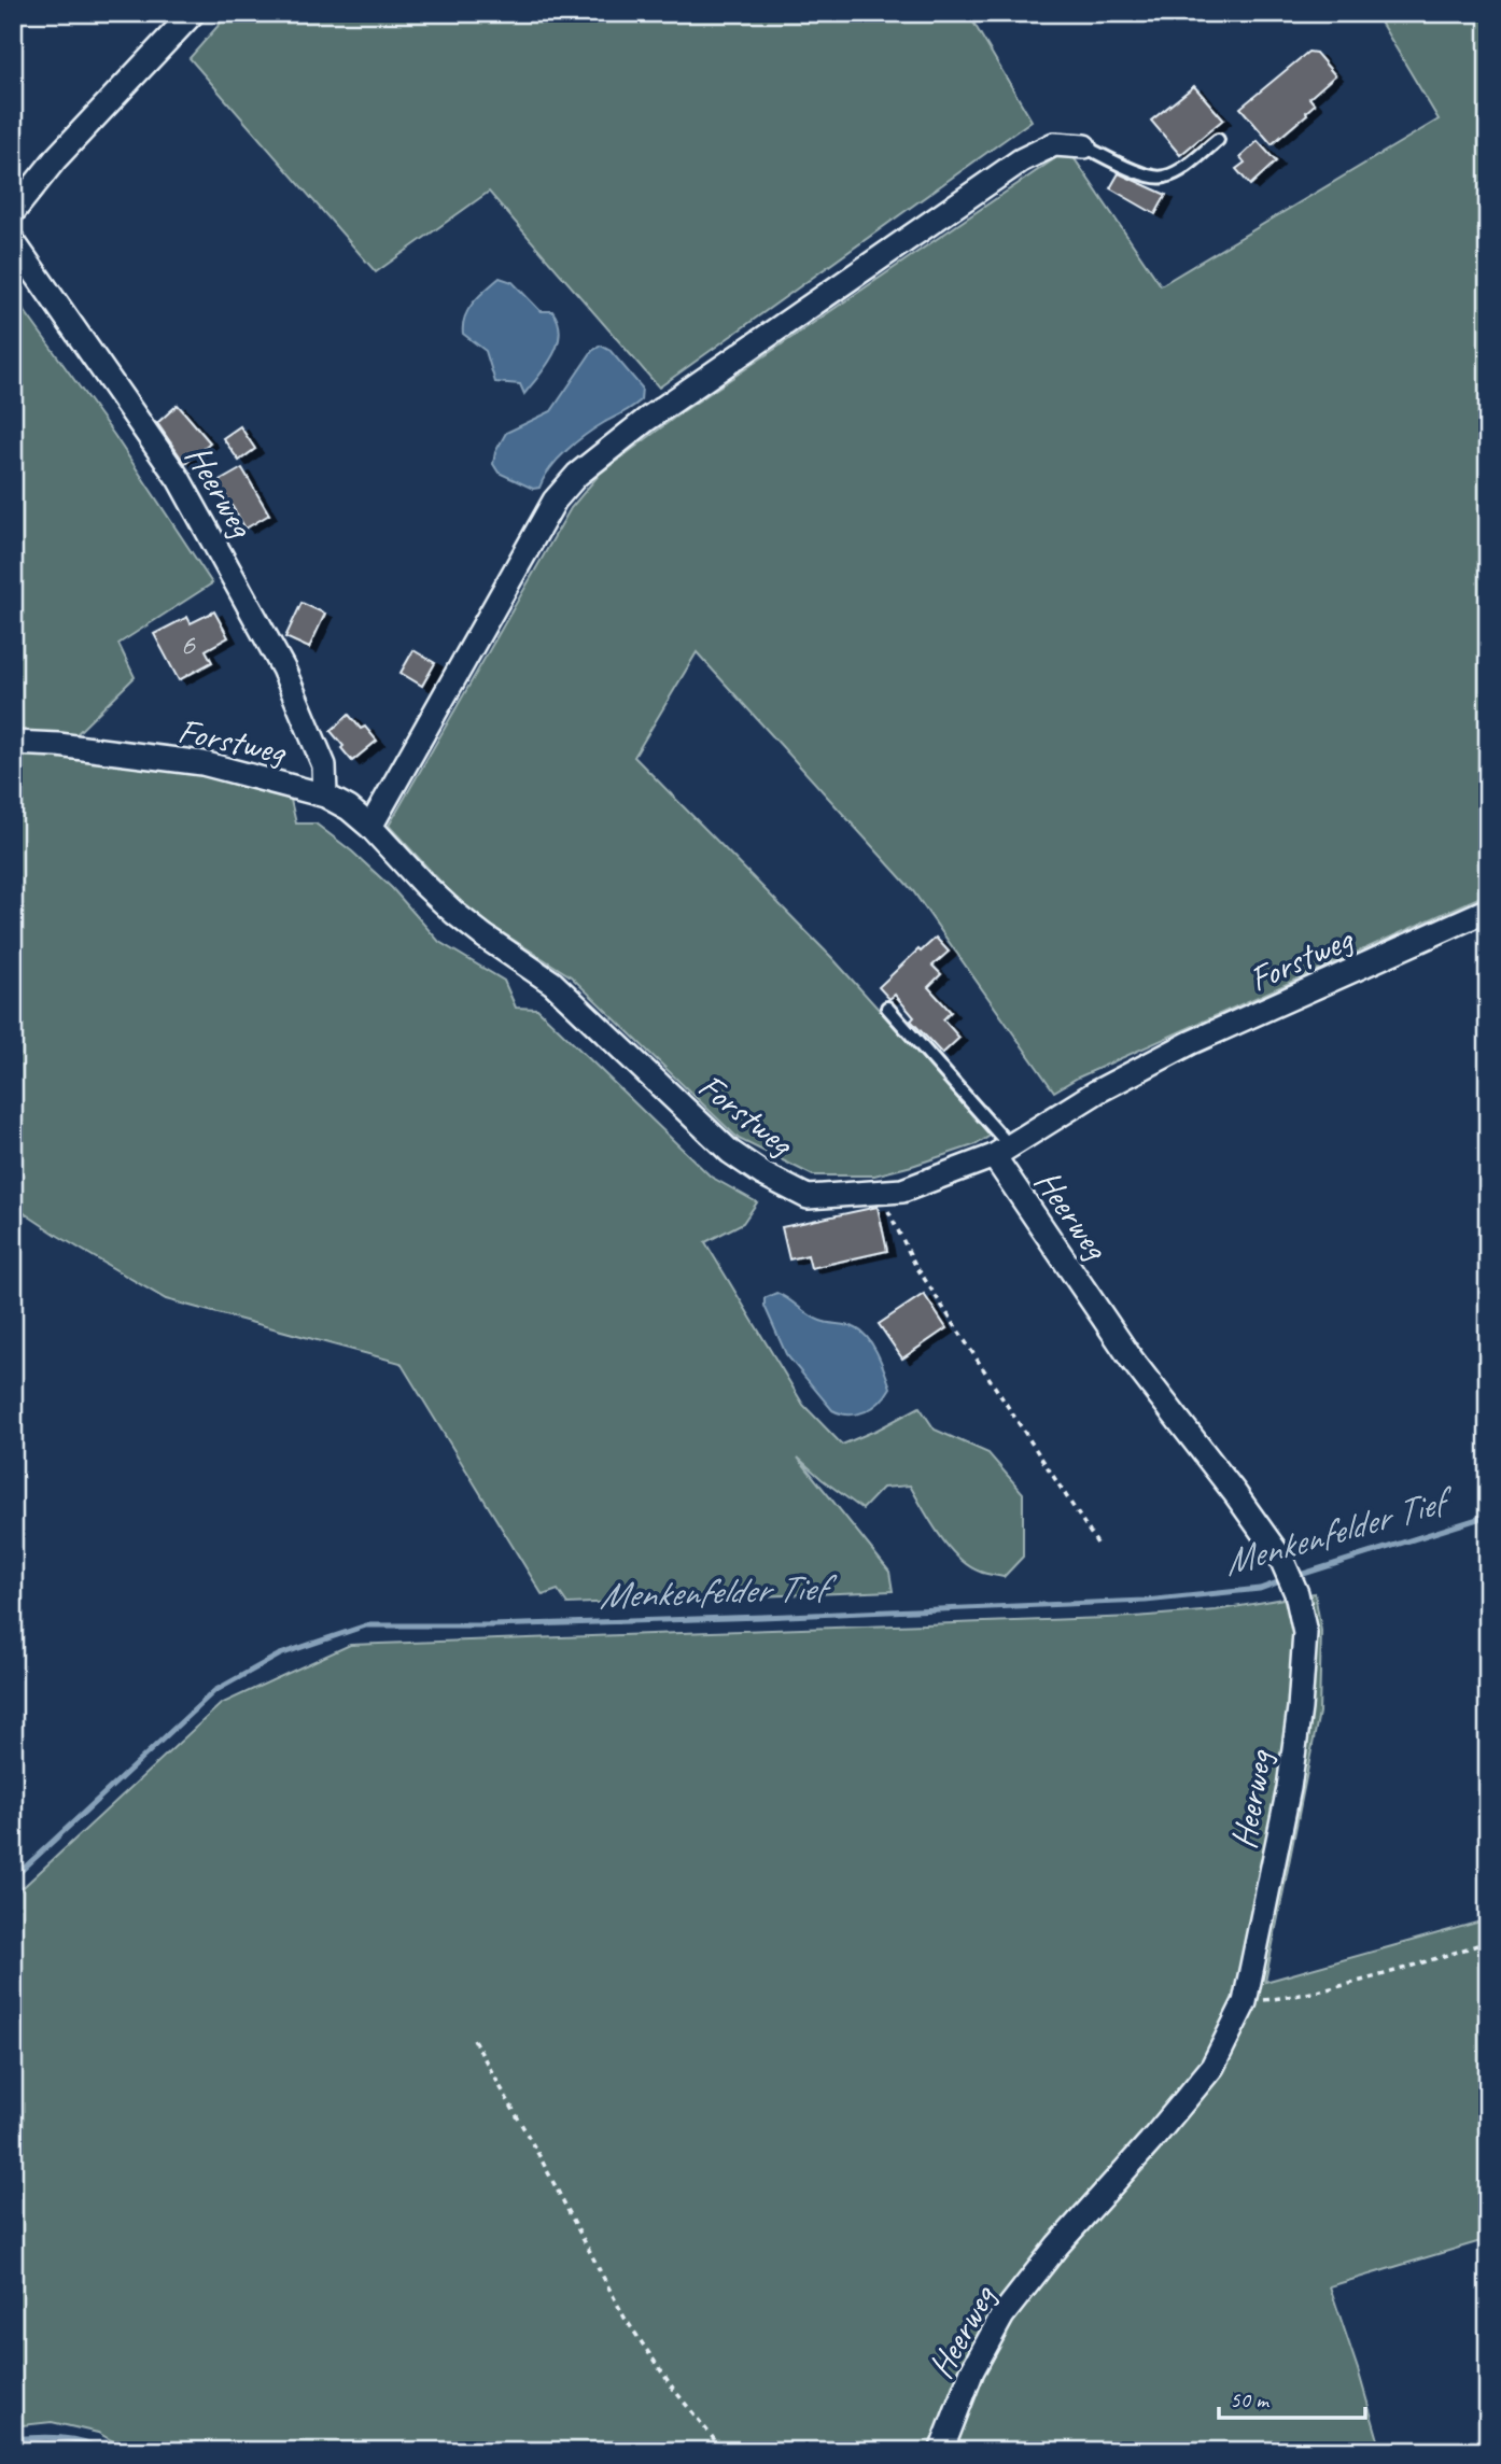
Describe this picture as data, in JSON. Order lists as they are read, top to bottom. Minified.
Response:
{"streets":{"street":["Heerweg","Forstweg"]},"crossings":[["Heerweg","Forstweg"]],"water":["Menkenfelder Tief"],"house_numbers":["6"],"scale_bar":"50 m"}
